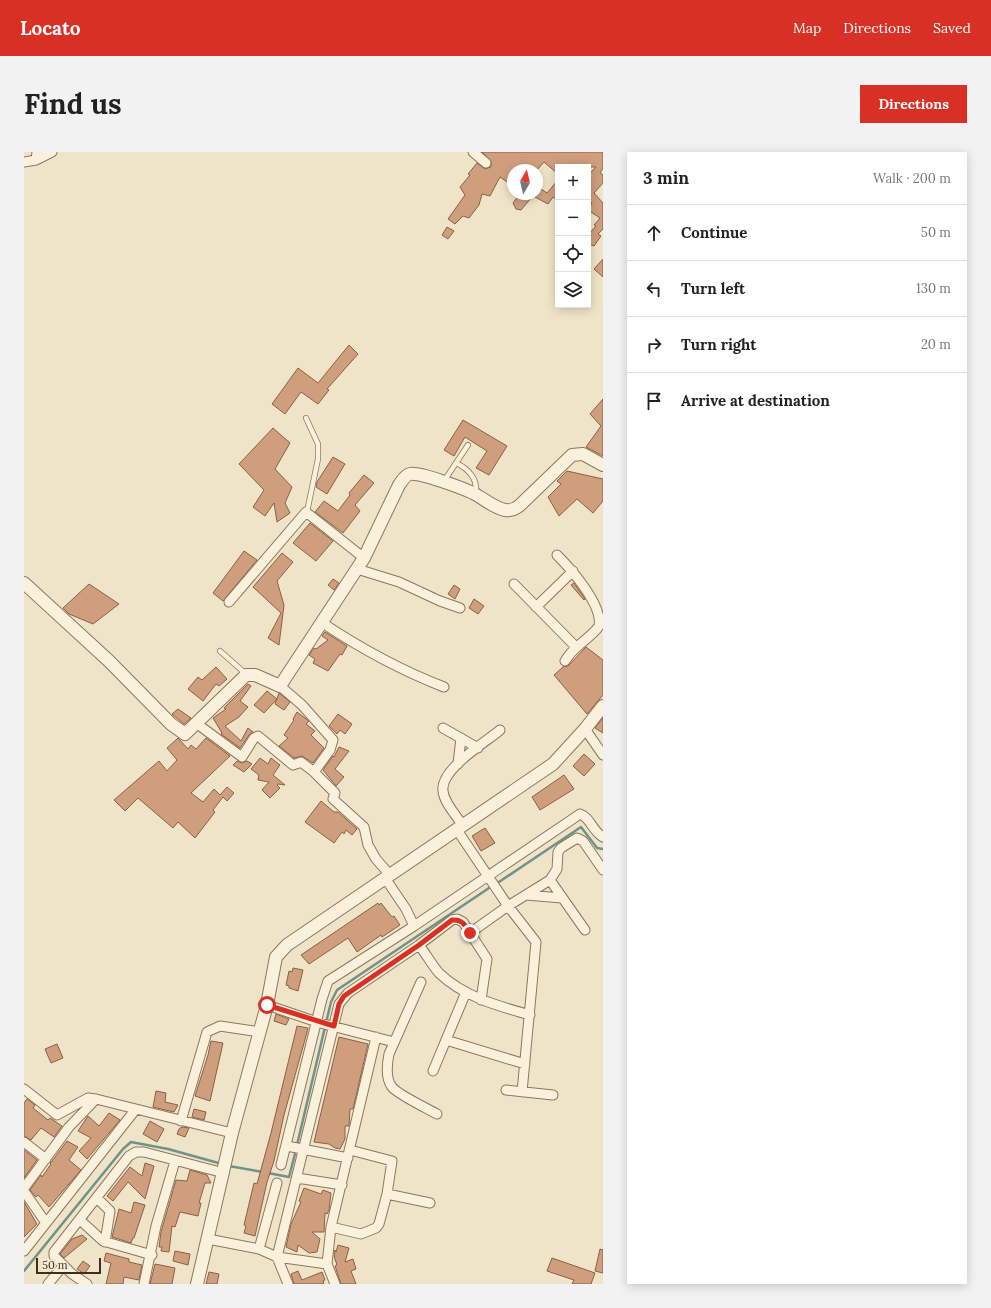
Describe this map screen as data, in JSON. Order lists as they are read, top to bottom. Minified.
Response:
{"scale_bar":"50 m","north":"top","page":{"header":"Locato","nav":["Map","Directions","Saved"],"buttons":"Directions","title":"Find us","heading":["3 min","Walk · 200 m"],"map_buttons":["+","−"],"list":[["Continue","50 m"],["Turn left","130 m"],["Turn right","20 m"],"Arrive at destination"],"scale":"50 m"}}
